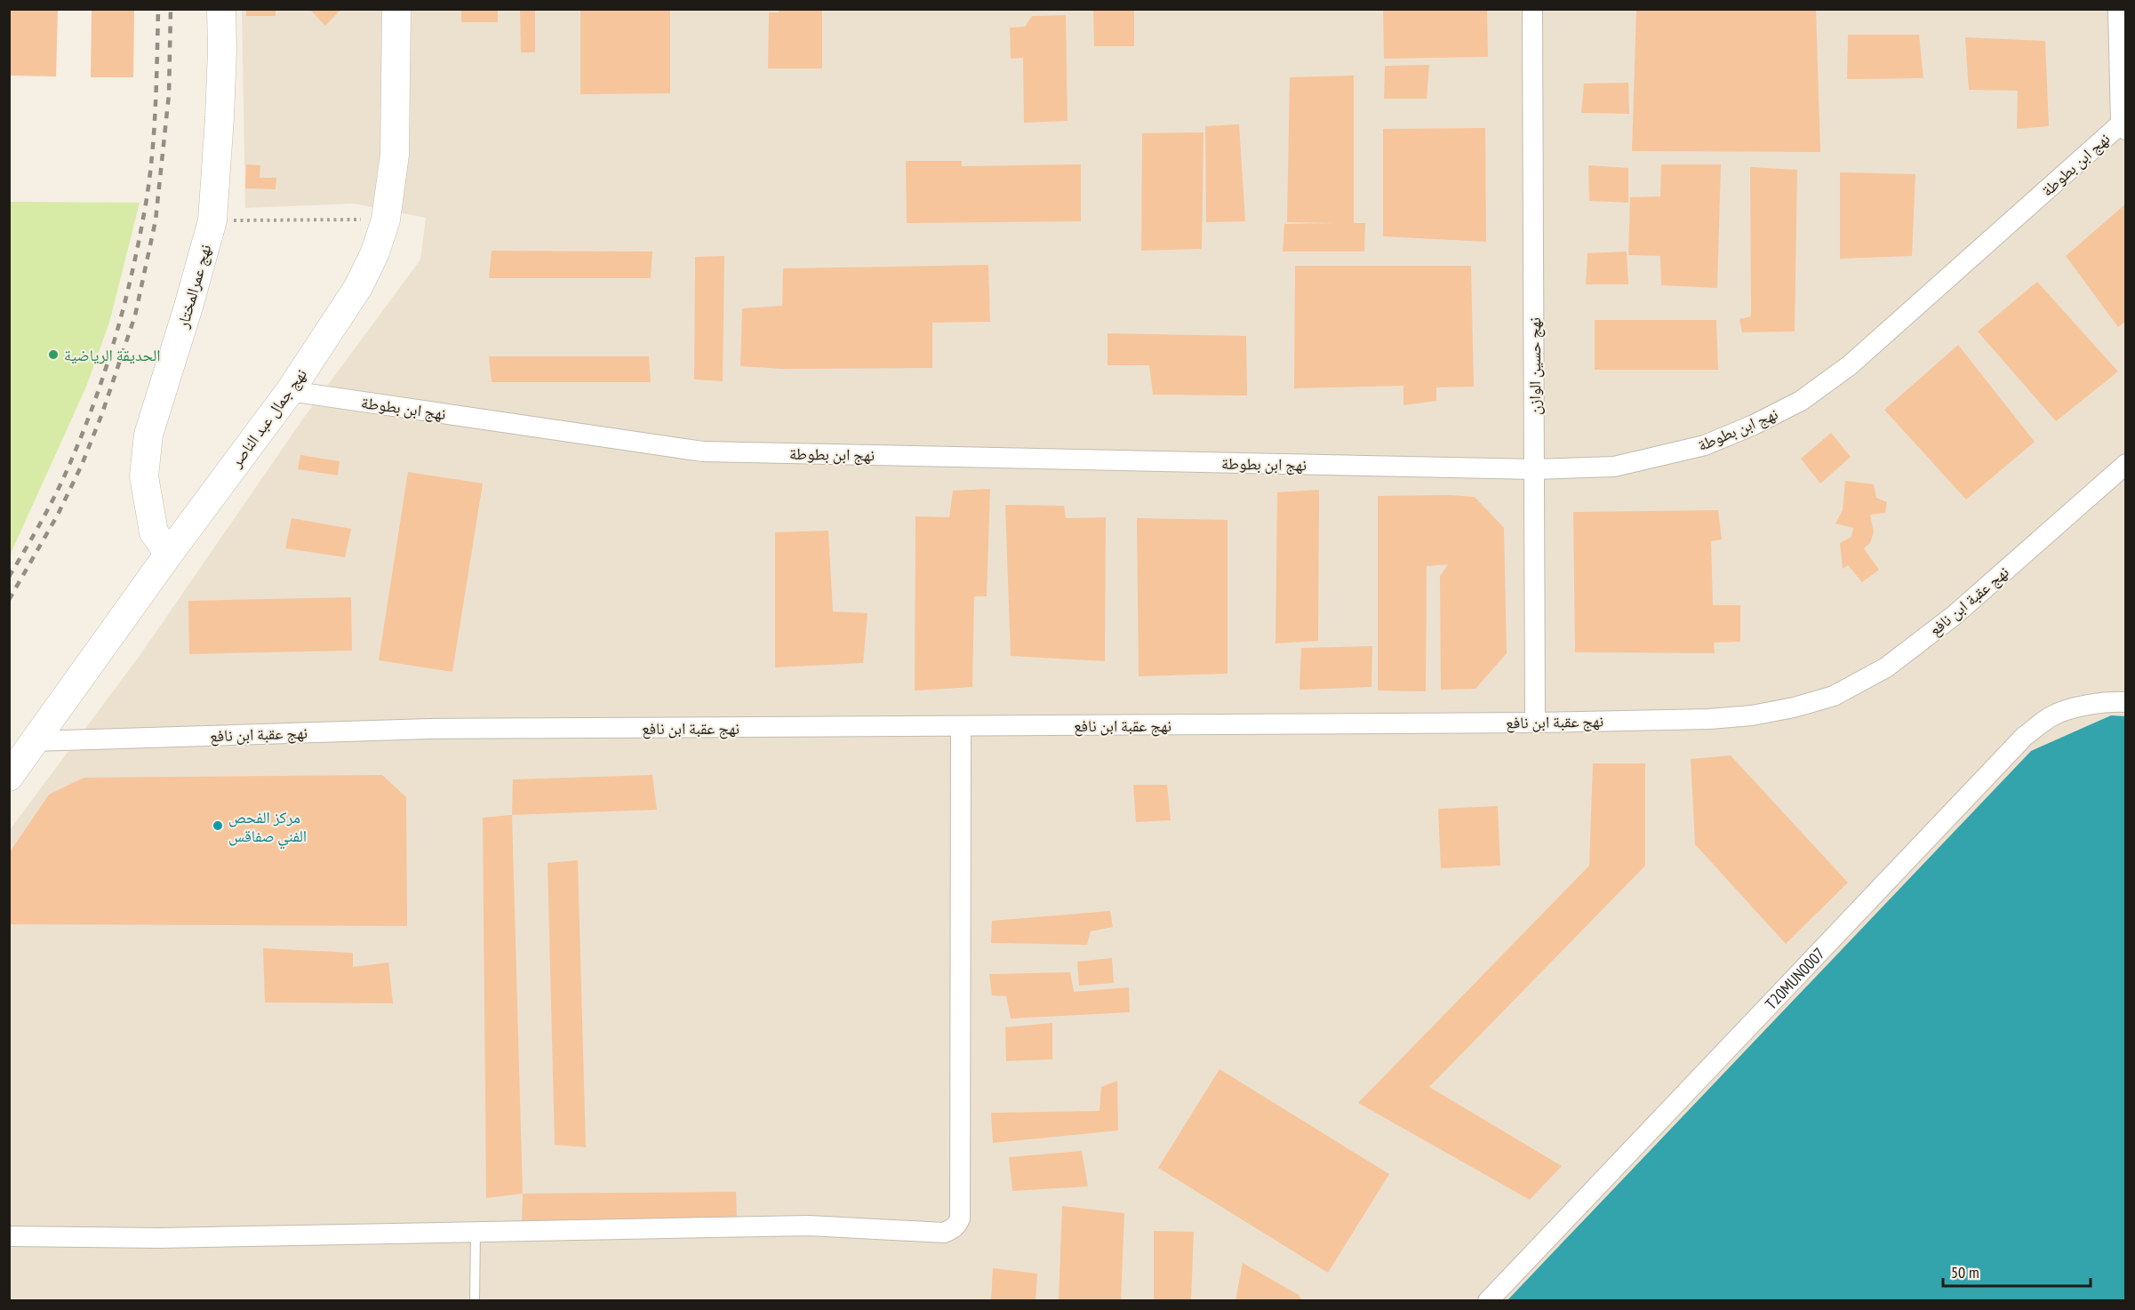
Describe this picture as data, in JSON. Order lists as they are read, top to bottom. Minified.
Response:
{"streets":{"street":["نهج ابن بطوطة","نهج عمرالمختار","نهج حسين الوازن","نهج جمال عبد الناصر","نهج عقبة ابن نافع","T20MUN0007"]},"crossings":[["نهج ابن بطوطة","نهج حسين الوازن"],["نهج ابن بطوطة","نهج جمال عبد الناصر"],["نهج عمرالمختار","نهج جمال عبد الناصر"],["نهج حسين الوازن","نهج عقبة ابن نافع"],["نهج جمال عبد الناصر","نهج عقبة ابن نافع"]],"places":["الحديقة الرياضية","مركز الفحص الفني صفاقس"],"scale_bar":"50 m"}
